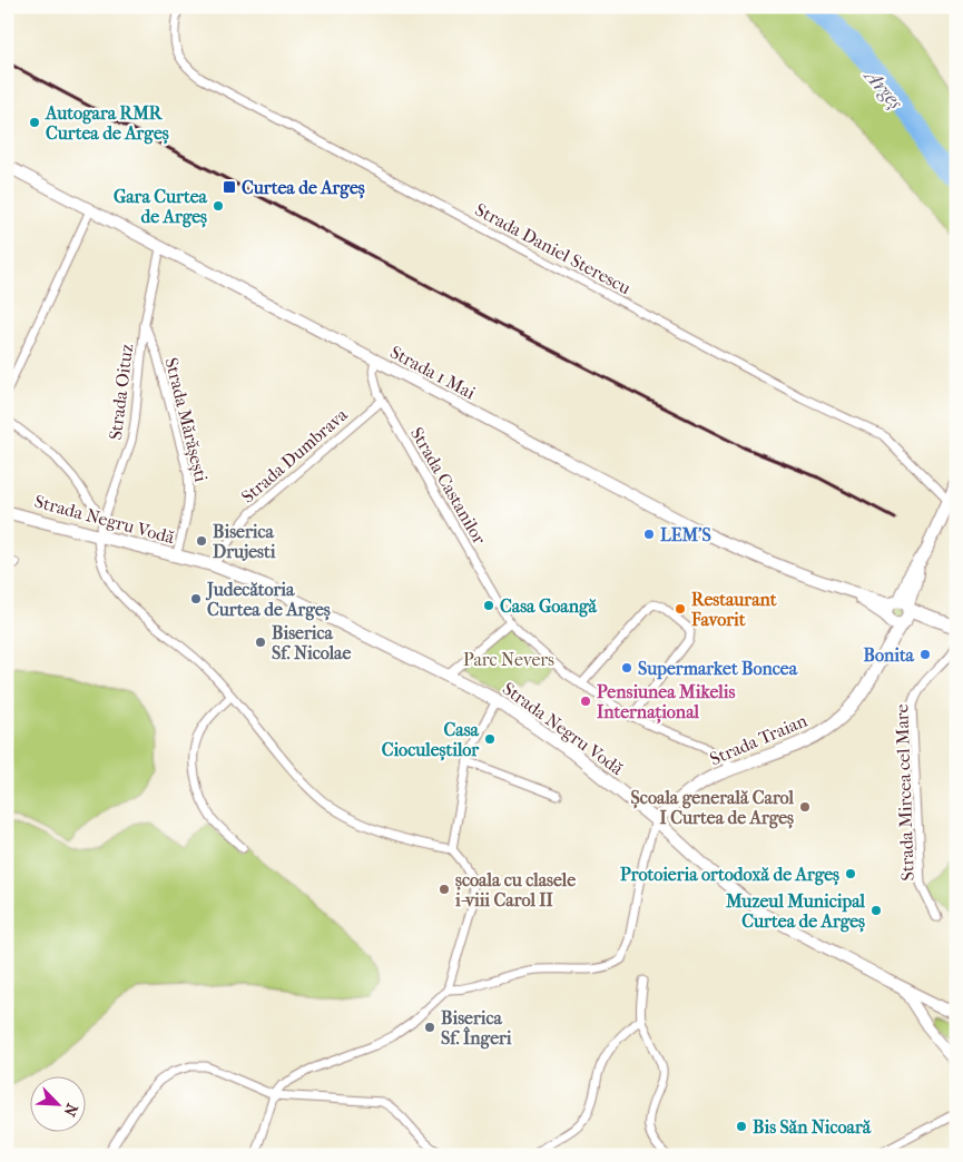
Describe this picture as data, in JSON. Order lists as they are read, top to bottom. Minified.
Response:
{"streets":{"main road":["Strada 1 Mai","Strada Negru Vodă","Strada Traian"],"street":["Strada Daniel Sterescu","Strada Oituz","Strada Mărășești","Strada Dumbrava","Strada Castanilor","Strada Mircea cel Mare"]},"crossings":[["Strada Daniel Sterescu","Strada Traian"],["Strada 1 Mai","Strada Oituz"],["Strada 1 Mai","Strada Castanilor"],["Strada 1 Mai","Strada Traian"],["Strada Oituz","Strada Mărășești"],["Strada Oituz","Strada Negru Vodă"],["Strada Mărășești","Strada Negru Vodă"],["Strada Dumbrava","Strada Castanilor"],["Strada Dumbrava","Strada Negru Vodă"],["Strada Castanilor","Strada Traian"],["Strada Negru Vodă","Strada Traian"]],"water":["Argeș"],"parks":["Parc Nevers"],"places":{"other":["Autogara RMR Curtea de Argeș","Gara Curtea de Argeș","LEM'S","Biserica Drujesti","Judecătoria Curtea de Argeș","Casa Goangă","Restaurant Favorit","Biserica Sf. Nicolae","Bonita","Supermarket Boncea","Pensiunea Mikelis Internațional","Casa Cioculeștilor","Școala generală Carol I Curtea de Argeș","Protoieria ortodoxă de Argeș","școala cu clasele i-viii Carol II","Muzeul Municipal Curtea de Argeș","Biserica Sf. Îngeri","Bis Săn Nicoară"],"transit":["Curtea de Argeș"]},"north":"bottom right"}
